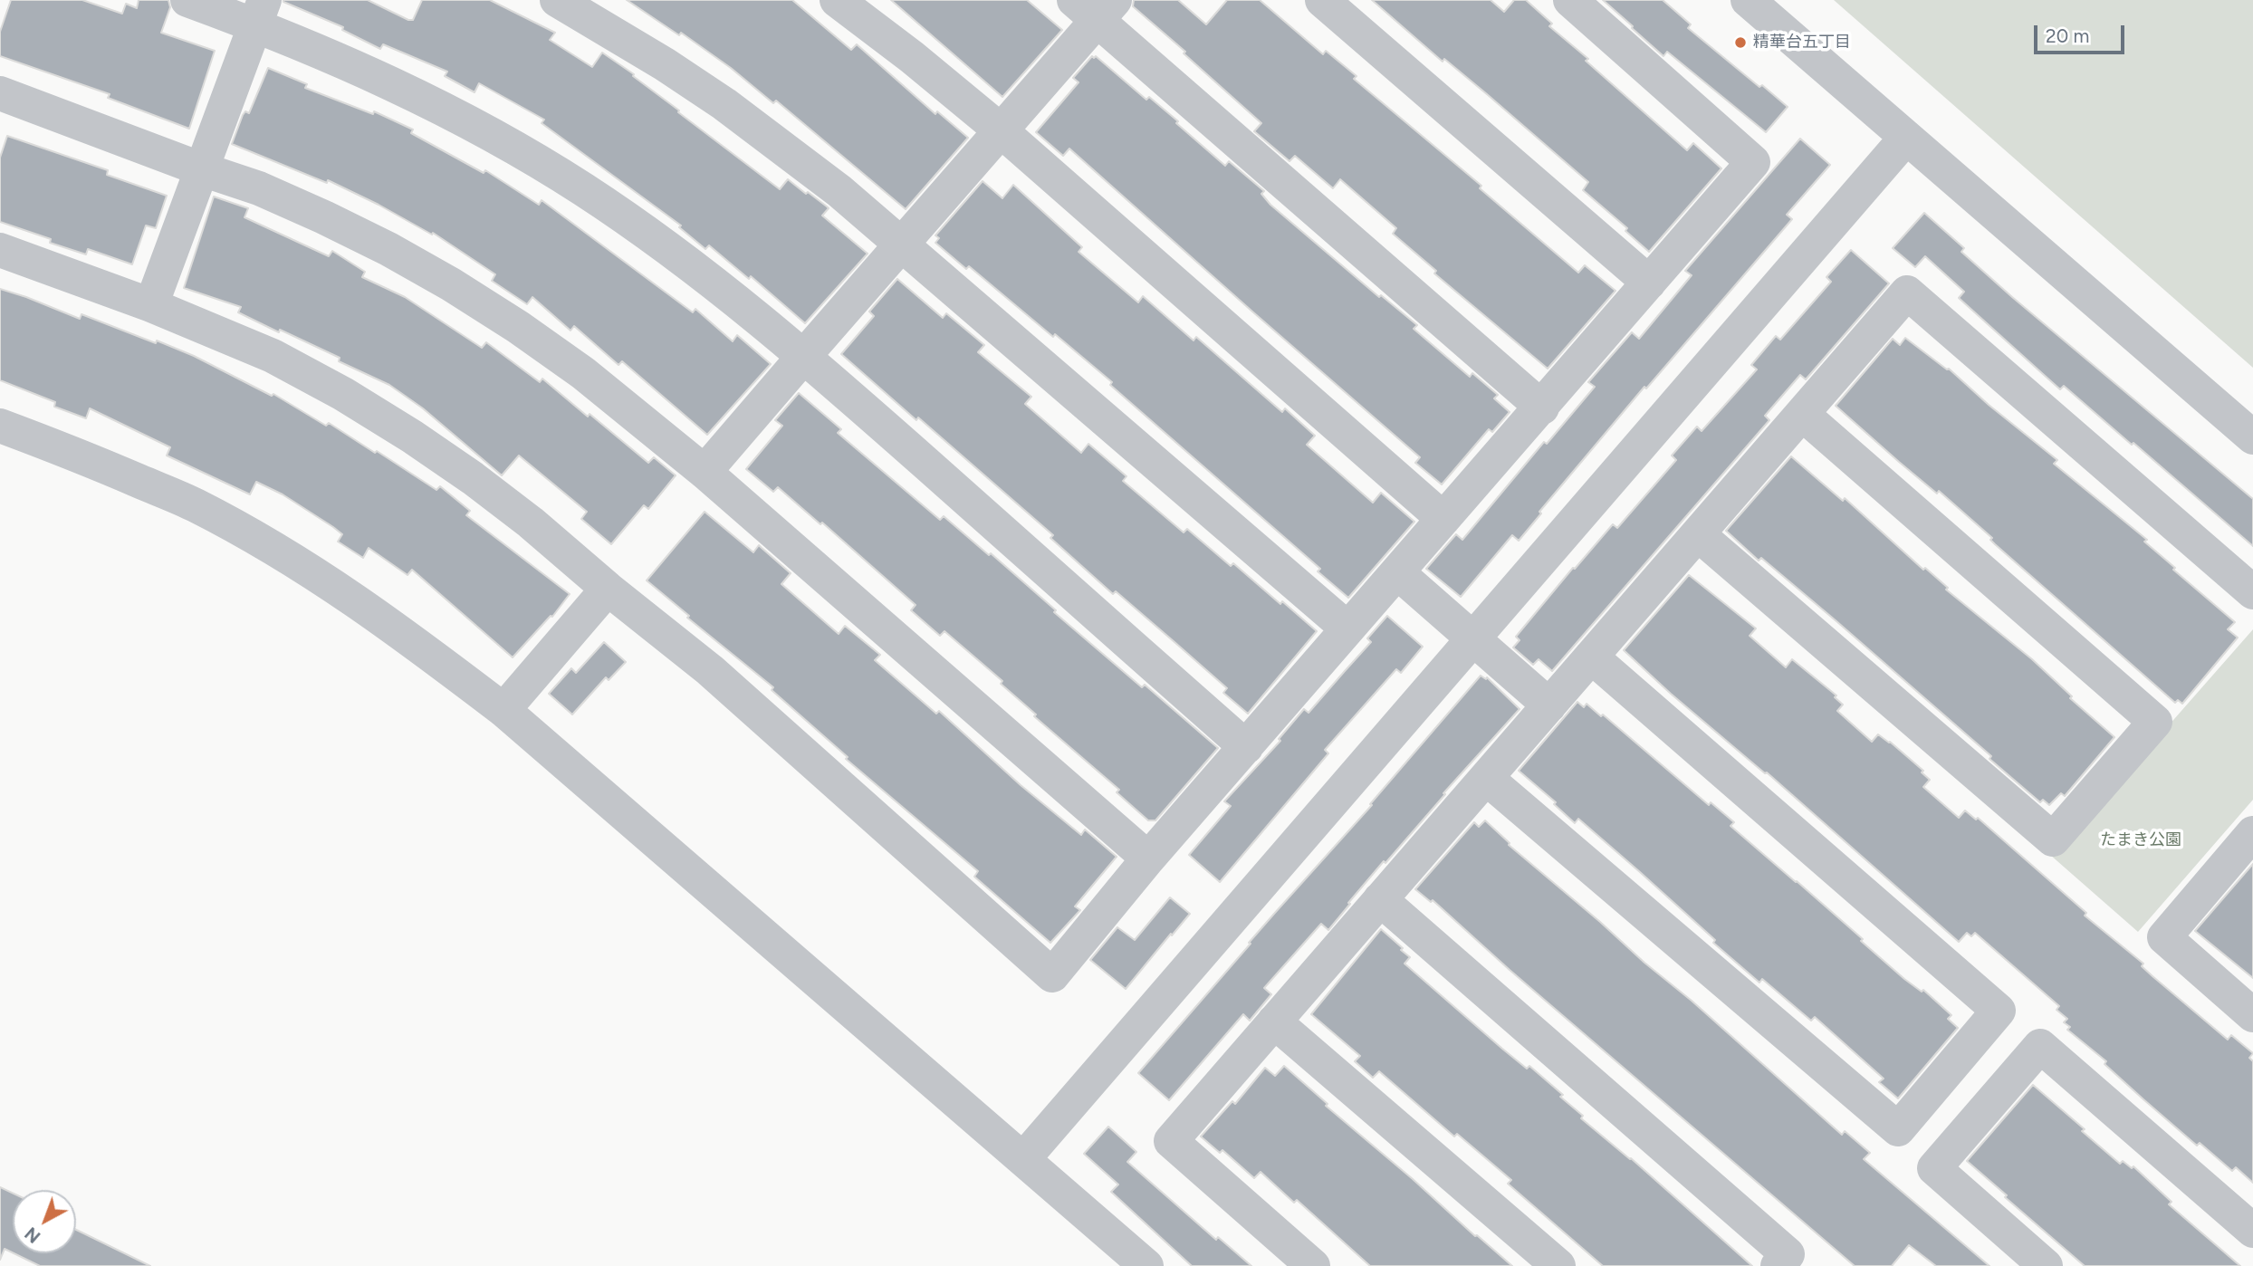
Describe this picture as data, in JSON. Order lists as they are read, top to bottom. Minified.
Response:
{"parks":["たまき公園"],"places":["精華台五丁目"],"scale_bar":"20 m","north":"bottom left"}
